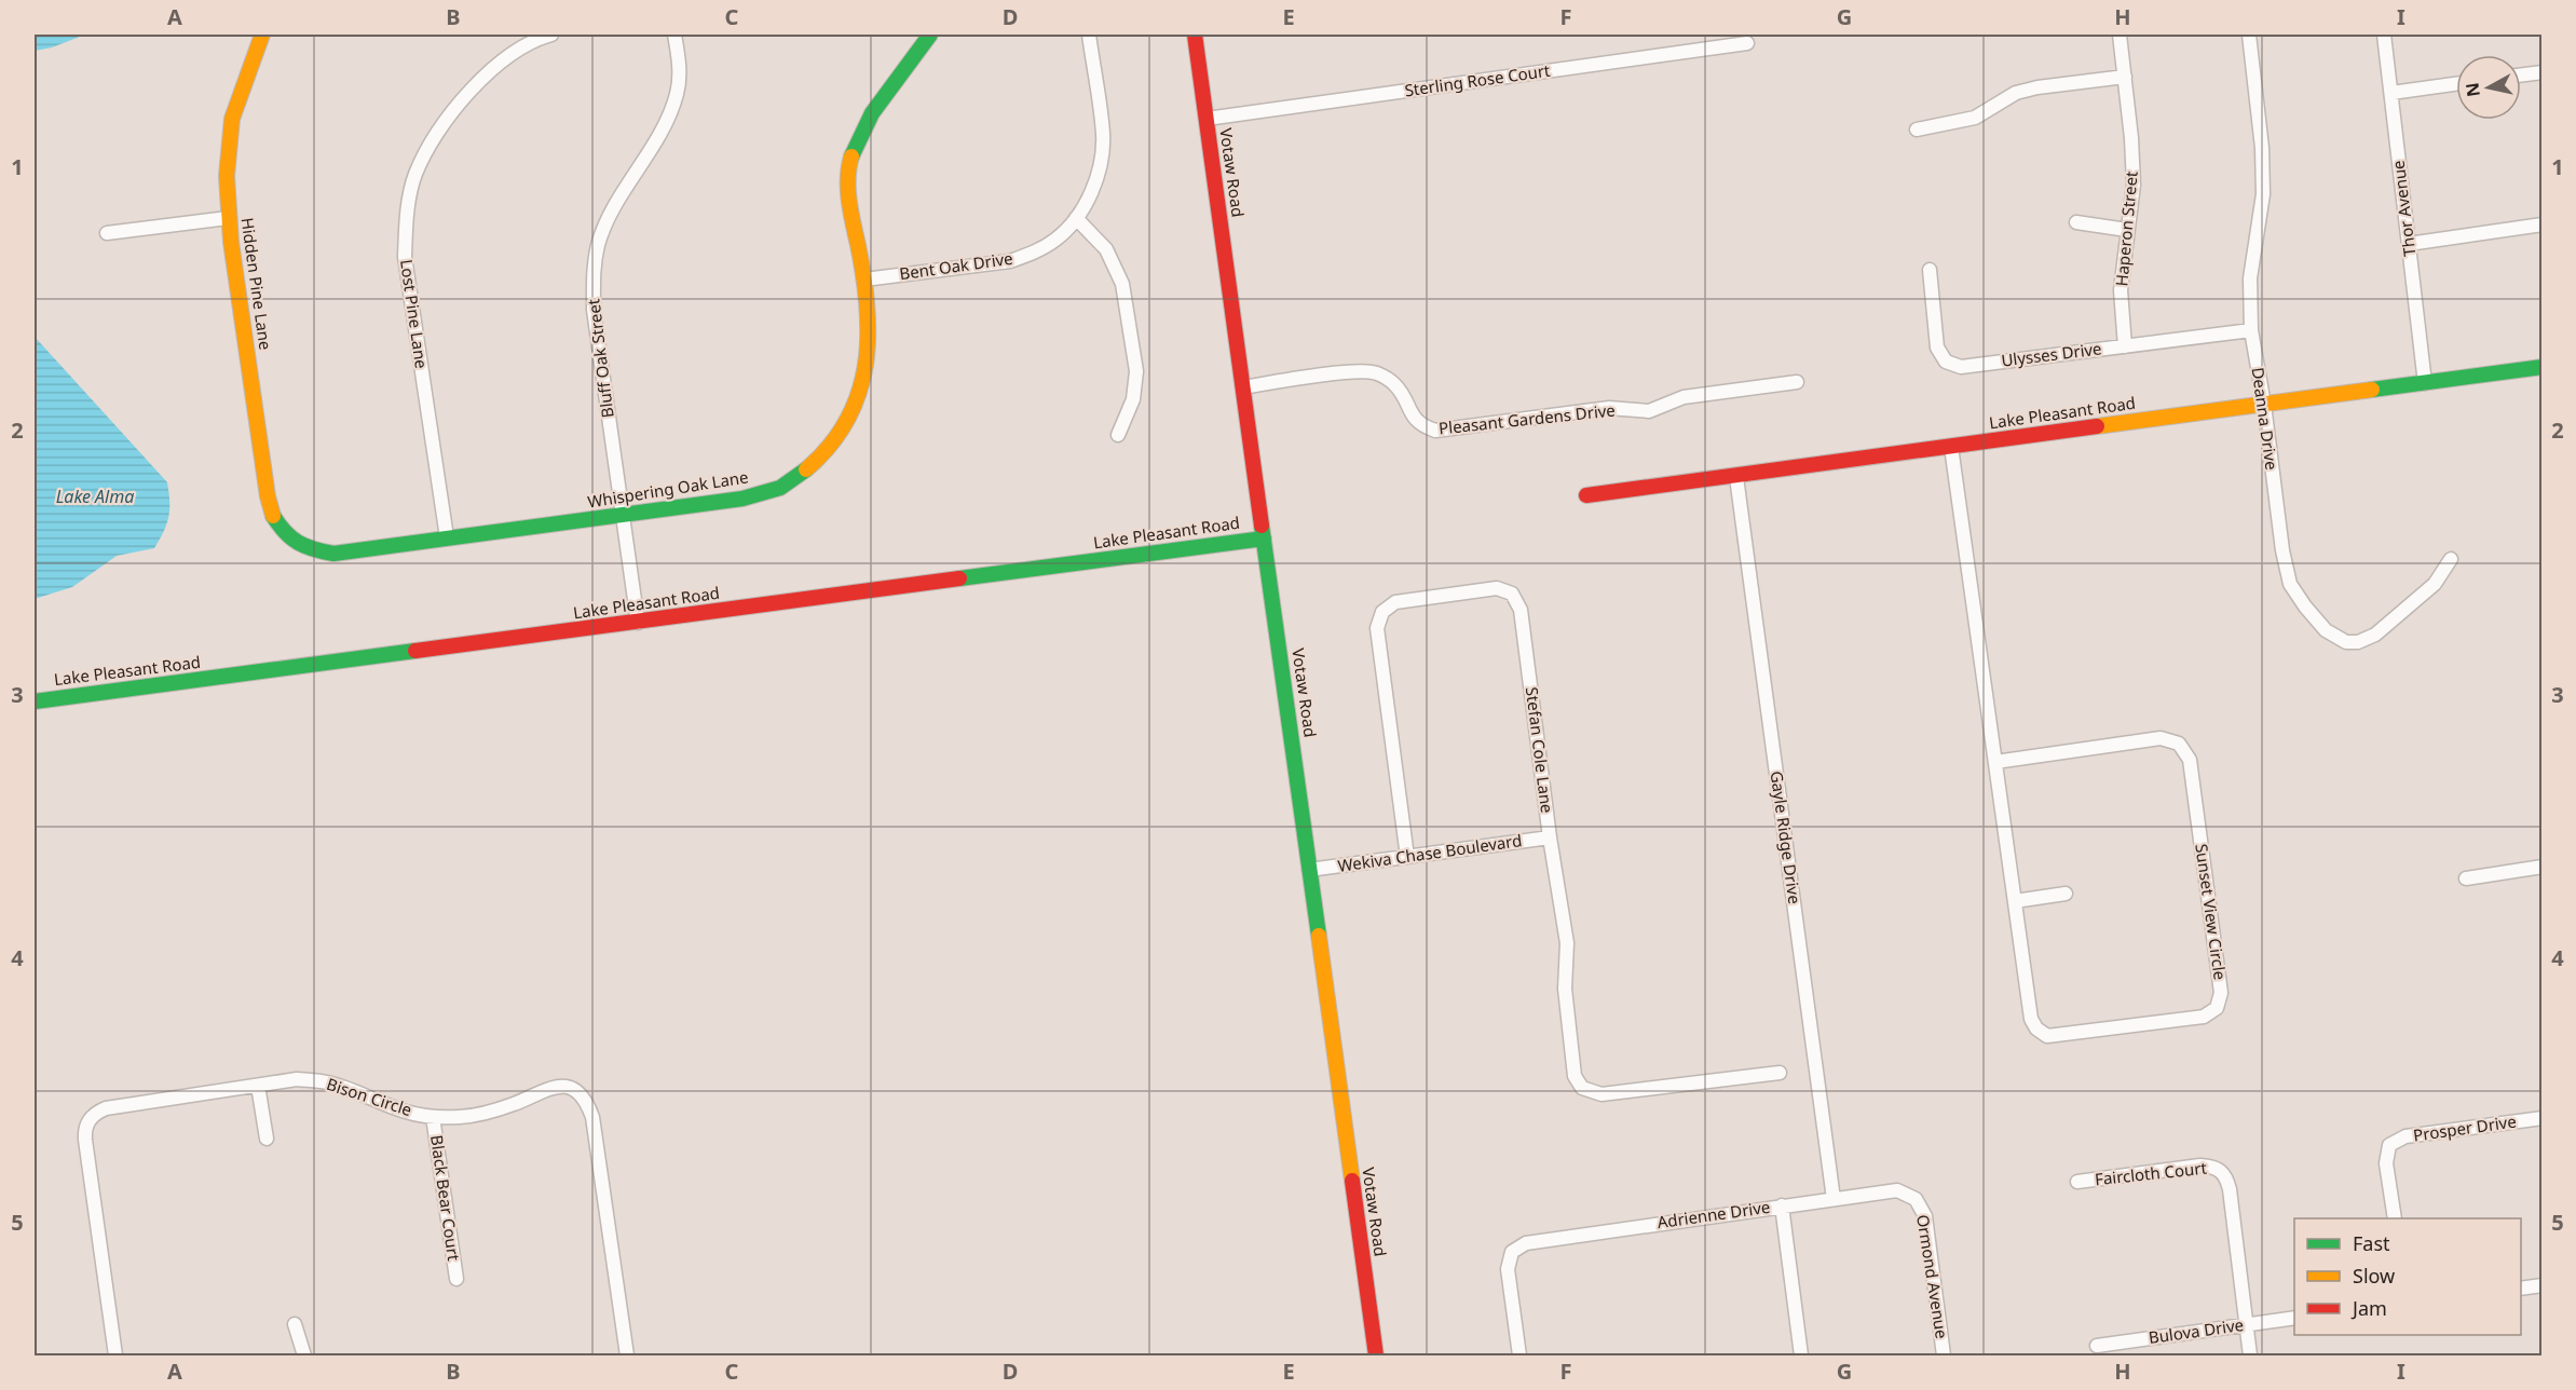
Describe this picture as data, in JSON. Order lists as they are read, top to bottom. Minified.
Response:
{"streets":{"street":["Sterling Rose Court","Votaw Road","Thor Avenue","Haperon Street","Bent Oak Drive","Hidden Pine Lane","Lost Pine Lane","Ulysses Drive","Bluff Oak Street","Lake Pleasant Road","Deanna Drive","Pleasant Gardens Drive","Whispering Oak Lane","Stefan Cole Lane","Gayle Ridge Drive","Wekiva Chase Boulevard","Sunset View Circle","Bison Circle","Prosper Drive","Faircloth Court","Black Bear Court","Adrienne Drive","Ormond Avenue","Bulova Drive"]},"crossings":[["Sterling Rose Court","Votaw Road"],["Votaw Road","Lake Pleasant Road"],["Votaw Road","Pleasant Gardens Drive"],["Votaw Road","Wekiva Chase Boulevard"],["Thor Avenue","Lake Pleasant Road"],["Haperon Street","Ulysses Drive"],["Bent Oak Drive","Whispering Oak Lane"],["Hidden Pine Lane","Whispering Oak Lane"],["Lost Pine Lane","Whispering Oak Lane"],["Ulysses Drive","Deanna Drive"],["Bluff Oak Street","Lake Pleasant Road"],["Bluff Oak Street","Whispering Oak Lane"],["Lake Pleasant Road","Deanna Drive"],["Lake Pleasant Road","Gayle Ridge Drive"],["Lake Pleasant Road","Sunset View Circle"],["Stefan Cole Lane","Wekiva Chase Boulevard"],["Gayle Ridge Drive","Adrienne Drive"],["Bison Circle","Black Bear Court"],["Faircloth Court","Bulova Drive"],["Adrienne Drive","Ormond Avenue"]],"water":["Lake Alma"],"legend":["Fast","Slow","Jam"],"north":"left","grid":{"columns":["A","B","C","D","E","F","G","H","I"],"rows":["1","2","3","4","5"]}}
